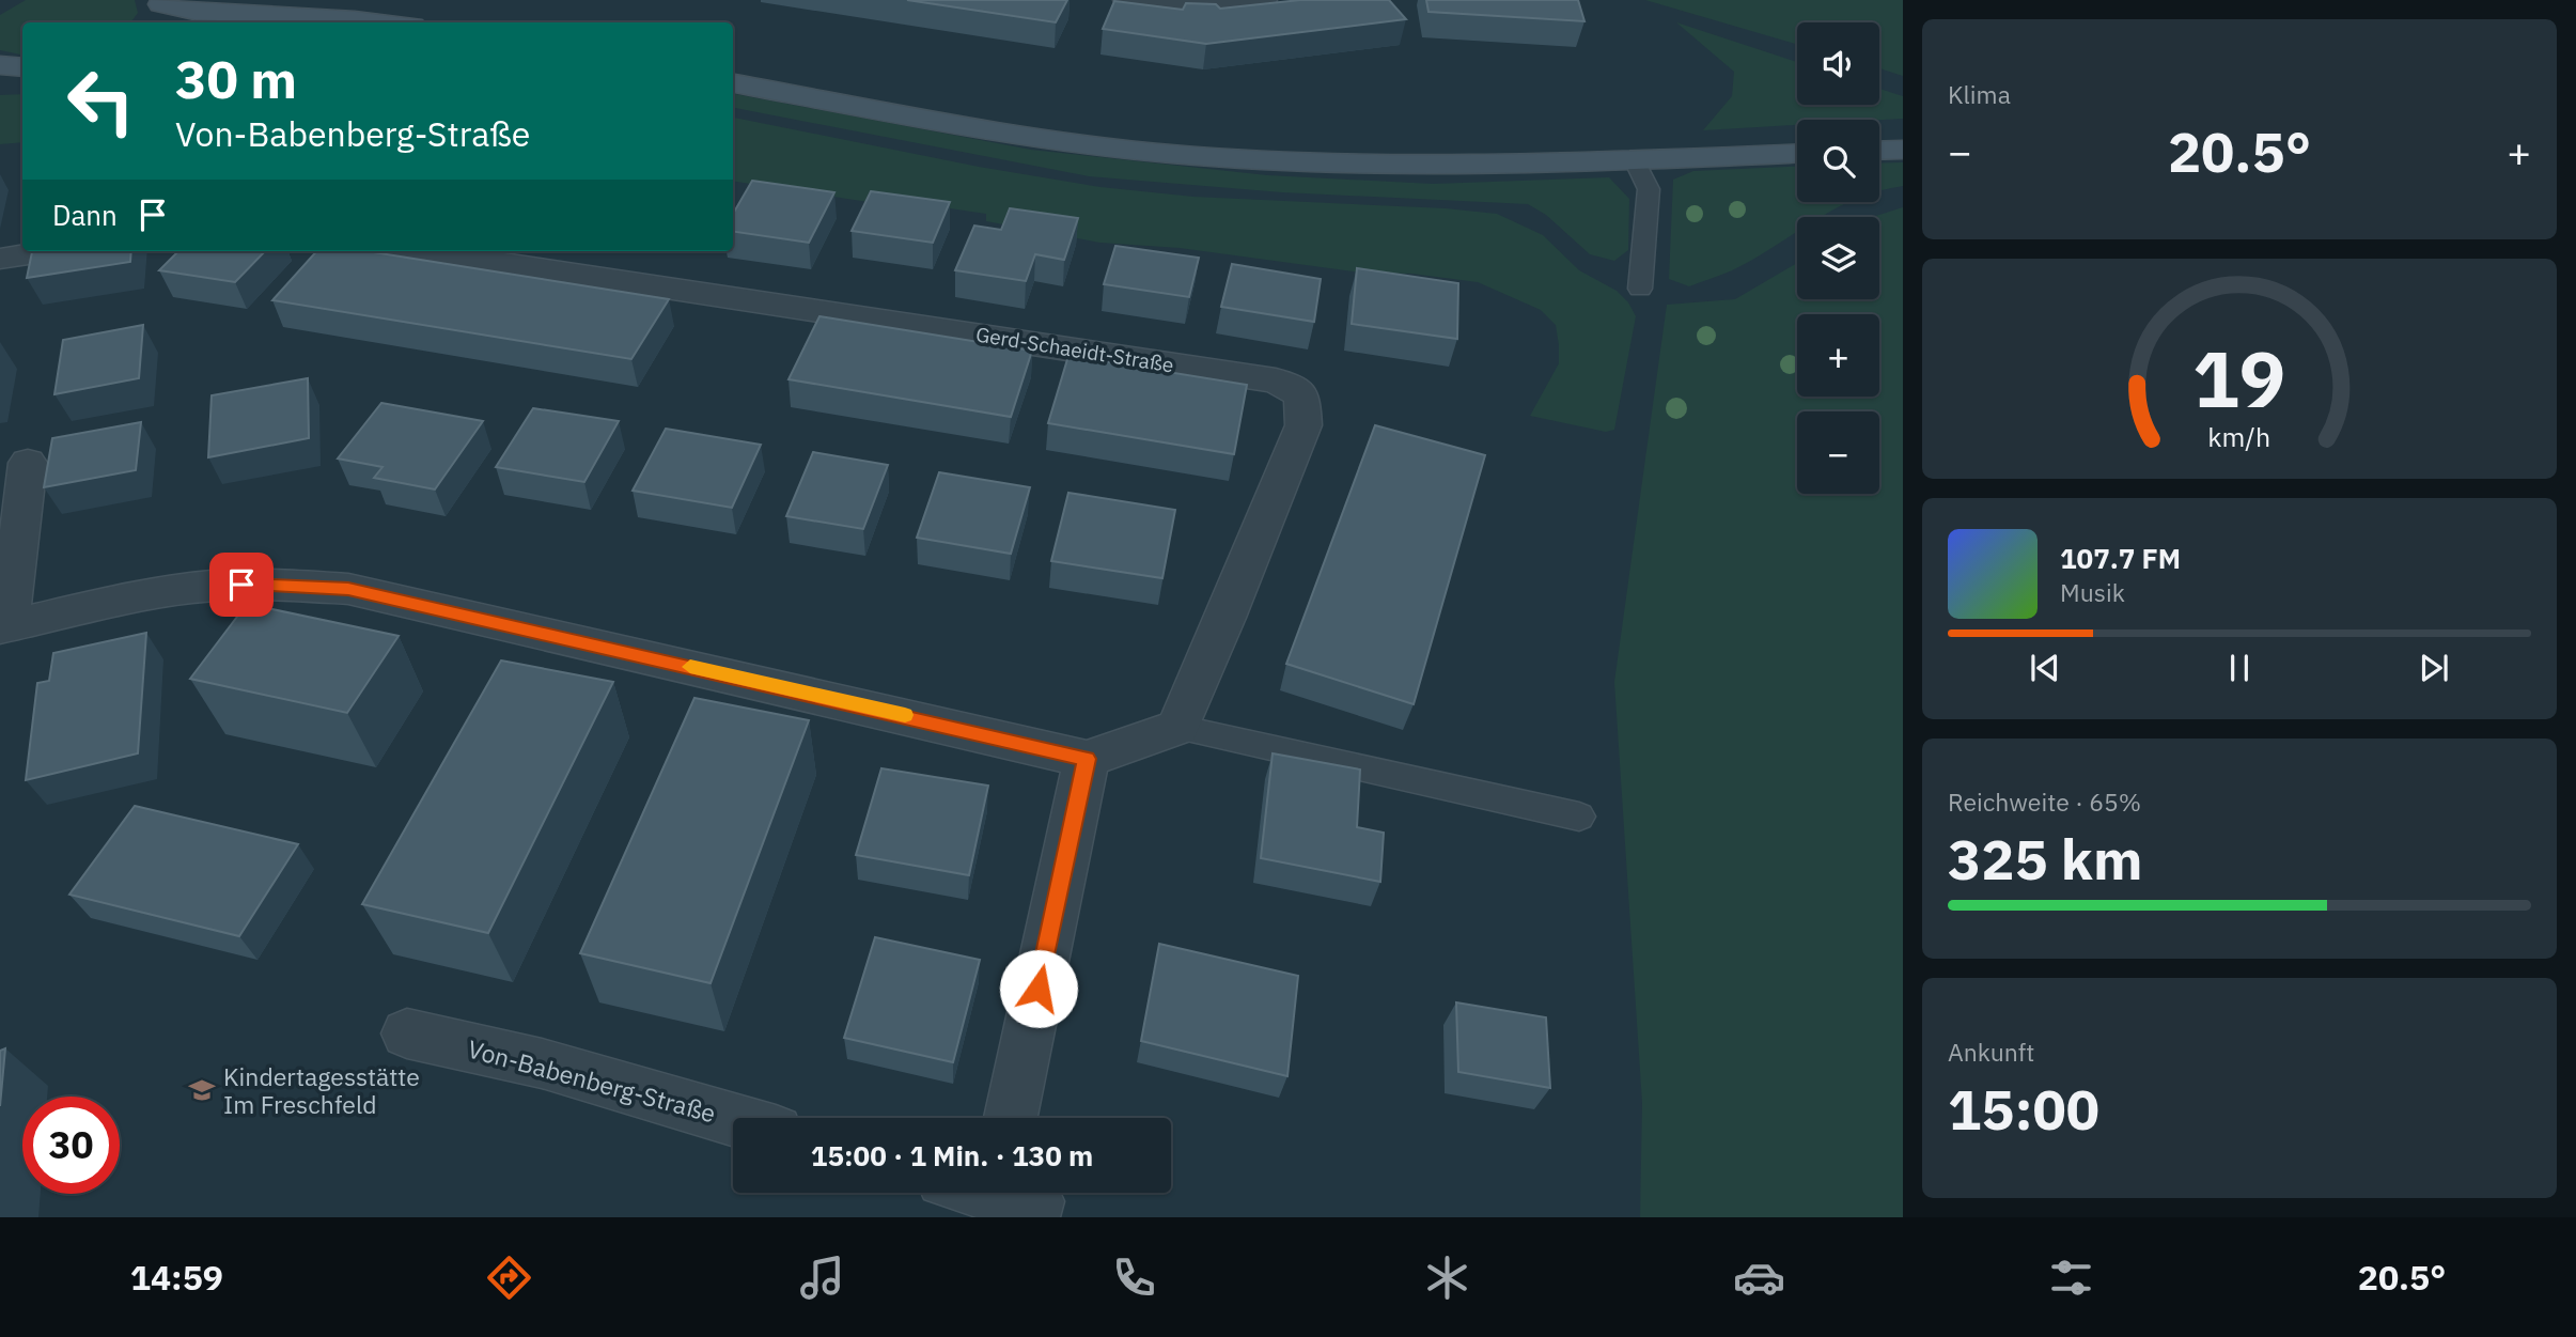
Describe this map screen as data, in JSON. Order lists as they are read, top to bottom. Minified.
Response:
{"streets":{"street":["Gerd-Schaeidt-Straße","Von-Babenberg-Straße"]},"places":{"school or university":["Kindertagesstätte Im Freschfeld"]},"page":{"tile":["Klima",["Reichweite · 65%","325 km"],["Ankunft","15:00"]],"map_buttons":["+","−"],"turn":["30 m","Von-Babenberg-Straße"],"heat":["−","20.5°","+"],"then":"Dann","song":["107.7 FM","Musik"],"limit":"30","trip":"15:00 · 1 Min. · 130 m","tabs":["14:59","20.5°"],"gauge":["19","km/h"]}}
